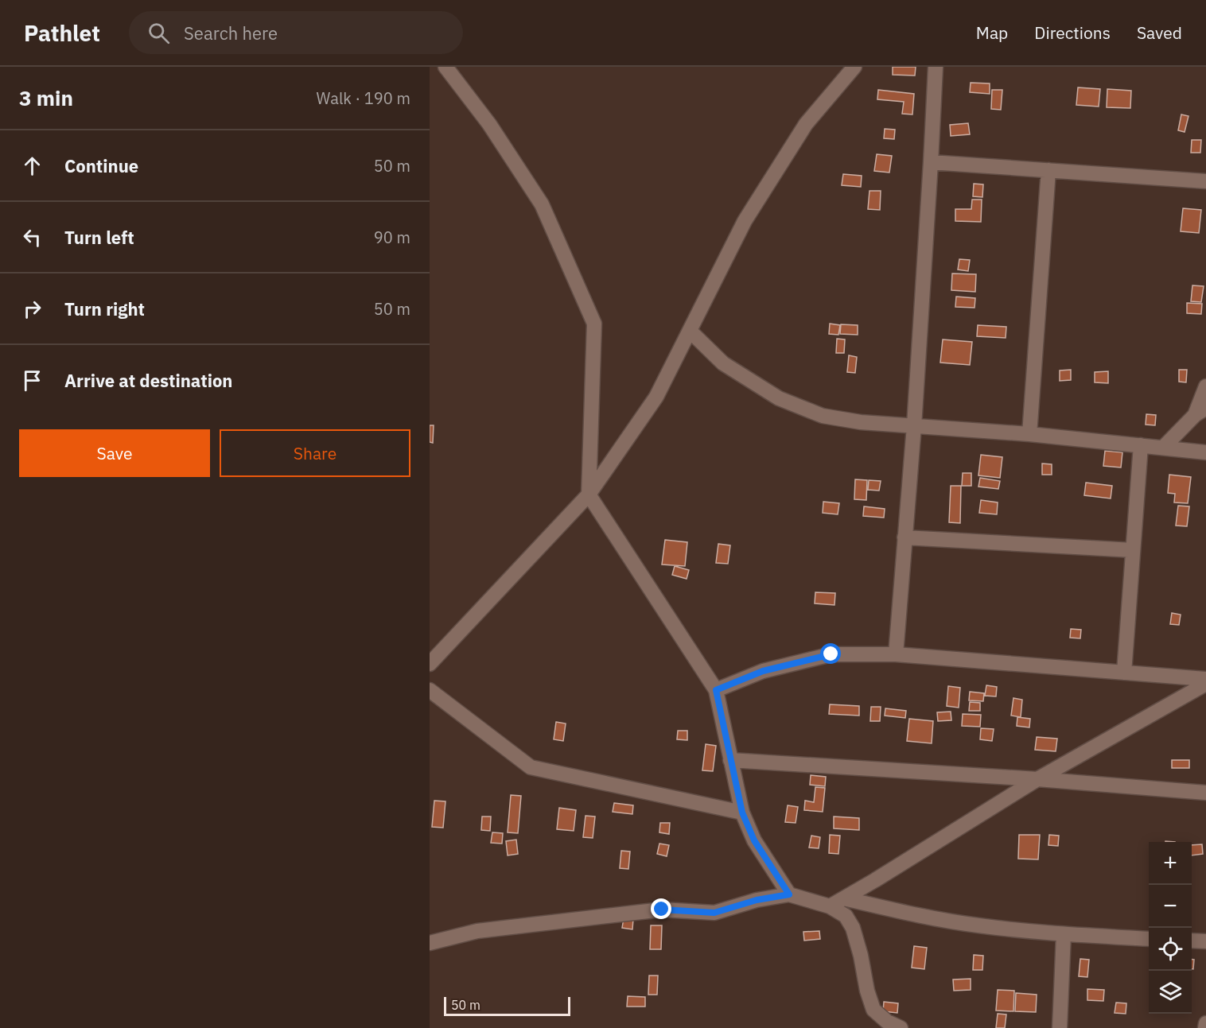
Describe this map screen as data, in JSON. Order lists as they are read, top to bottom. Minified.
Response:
{"scale_bar":"50 m","page":{"header":"Pathlet","search":"Search here","nav":["Map","Directions","Saved"],"heading":["3 min","Walk · 190 m"],"list":[["Continue","50 m"],["Turn left","90 m"],["Turn right","50 m"],"Arrive at destination"],"buttons":["Save","Share"],"map_buttons":["+","−"],"scale":"50 m"}}
